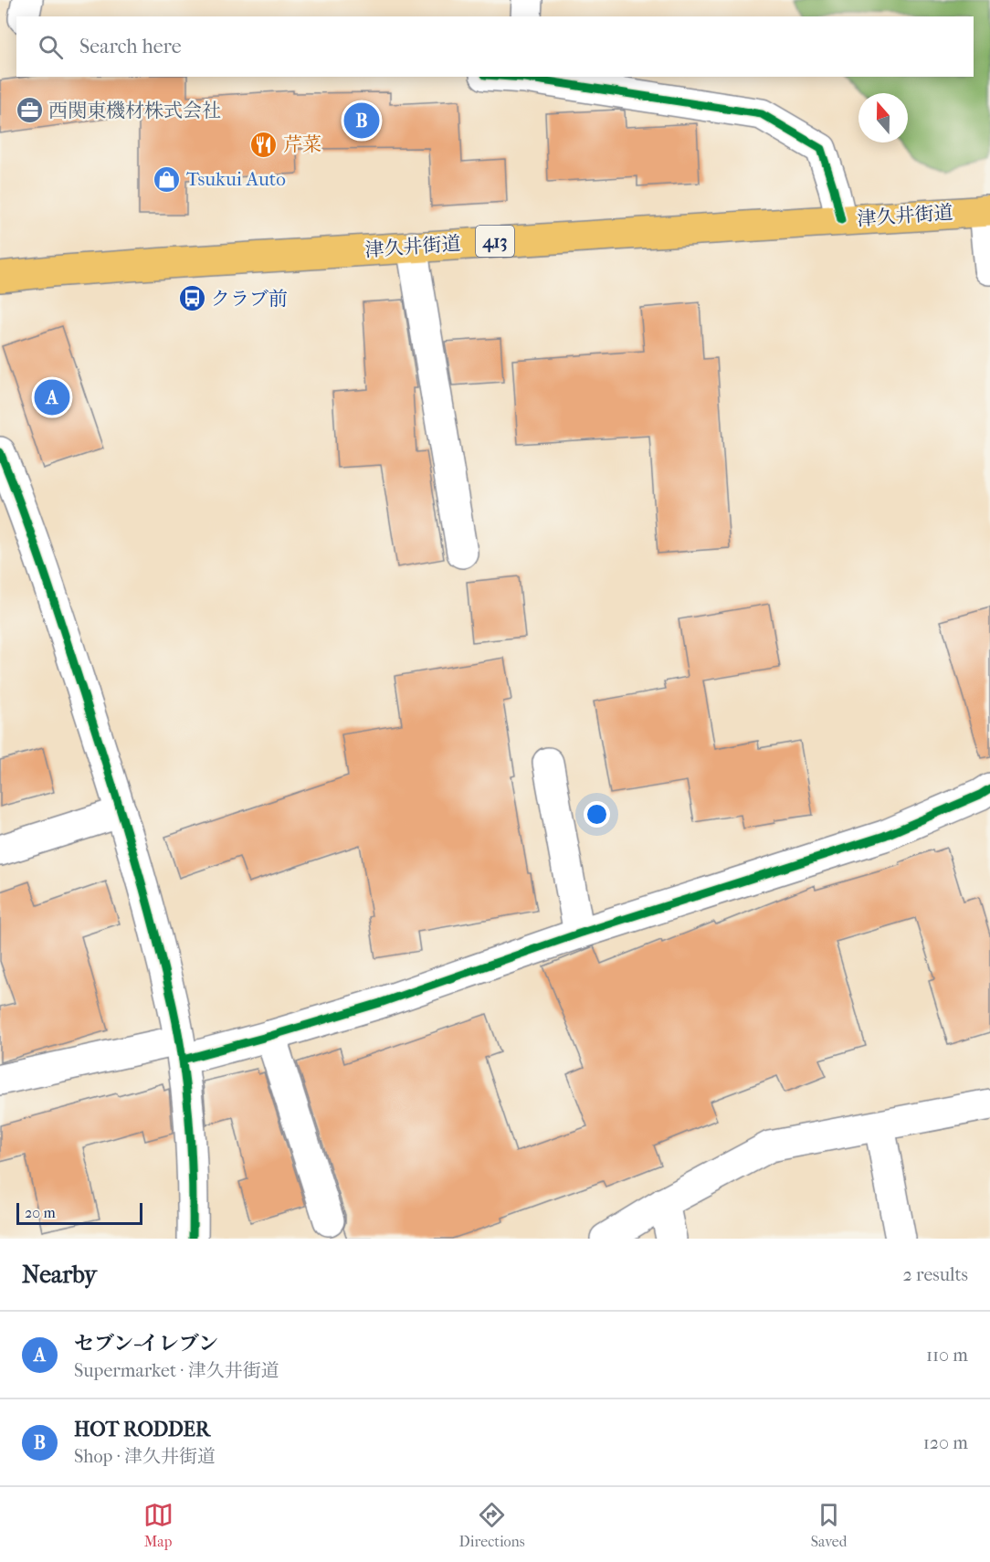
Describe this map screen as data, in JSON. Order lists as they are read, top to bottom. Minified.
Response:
{"streets":{"highway":["津久井街道","413"]},"places":{"office":["西関東機材株式会社"],"restaurant":["芹菜"],"shop":["Tsukui Auto"],"bus stop":["クラブ前"]},"scale_bar":"20 m","north":"top","page":{"search":"Search here","pins":["B","A"],"scale":"20 m","heading":["Nearby","2 results"],"list":[{"mark":"A","name":"セブン-イレブン","note":"Supermarket · 津久井街道","value":"110 m"},{"mark":"B","name":"HOT RODDER","note":"Shop · 津久井街道","value":"120 m"}],"nav":["Map","Directions","Saved"]}}
